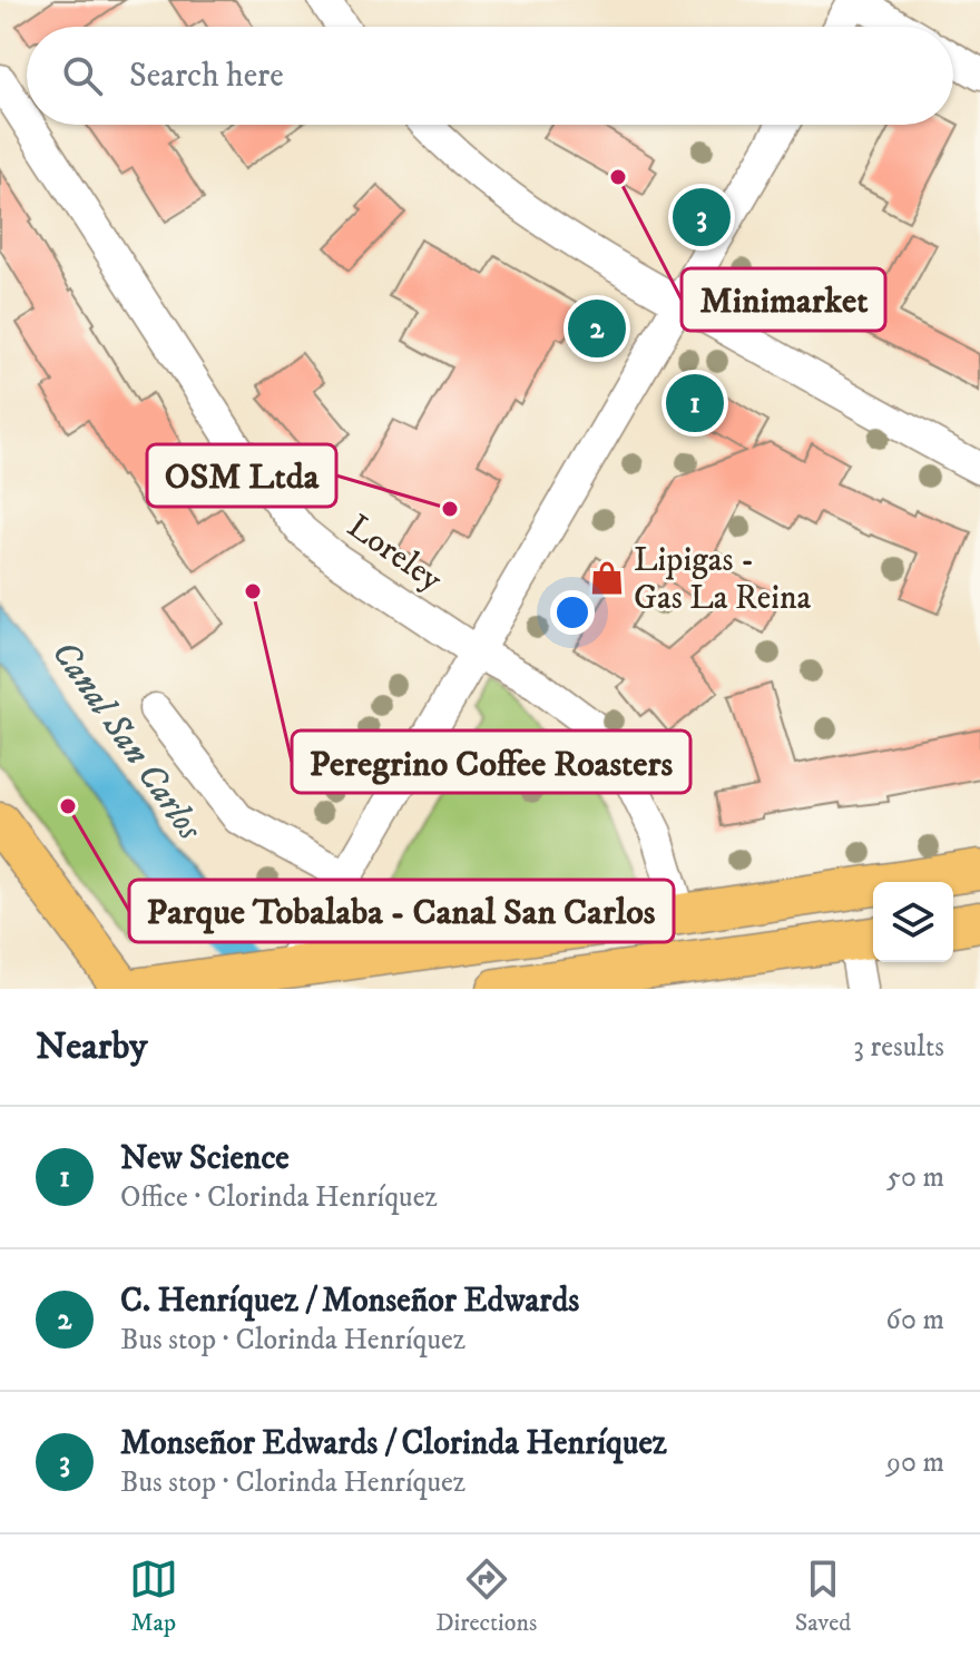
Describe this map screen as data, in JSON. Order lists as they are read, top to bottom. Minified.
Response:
{"streets":{"street":["Loreley"]},"water":["Canal San Carlos"],"places":{"other":["Minimarket","OSM Ltda","Peregrino Coffee Roasters","Parque Tobalaba - Canal San Carlos"],"shop":["Lipigas - Gas La Reina"]},"page":{"search":"Search here","pins":["3","2","1"],"heading":["Nearby","3 results"],"list":[{"mark":"1","name":"New Science","note":"Office · Clorinda Henríquez","value":"50 m"},{"mark":"2","name":"C. Henríquez / Monseñor Edwards","note":"Bus stop · Clorinda Henríquez","value":"60 m"},{"mark":"3","name":"Monseñor Edwards / Clorinda Henríquez","note":"Bus stop · Clorinda Henríquez","value":"90 m"}],"nav":["Map","Directions","Saved"]}}
